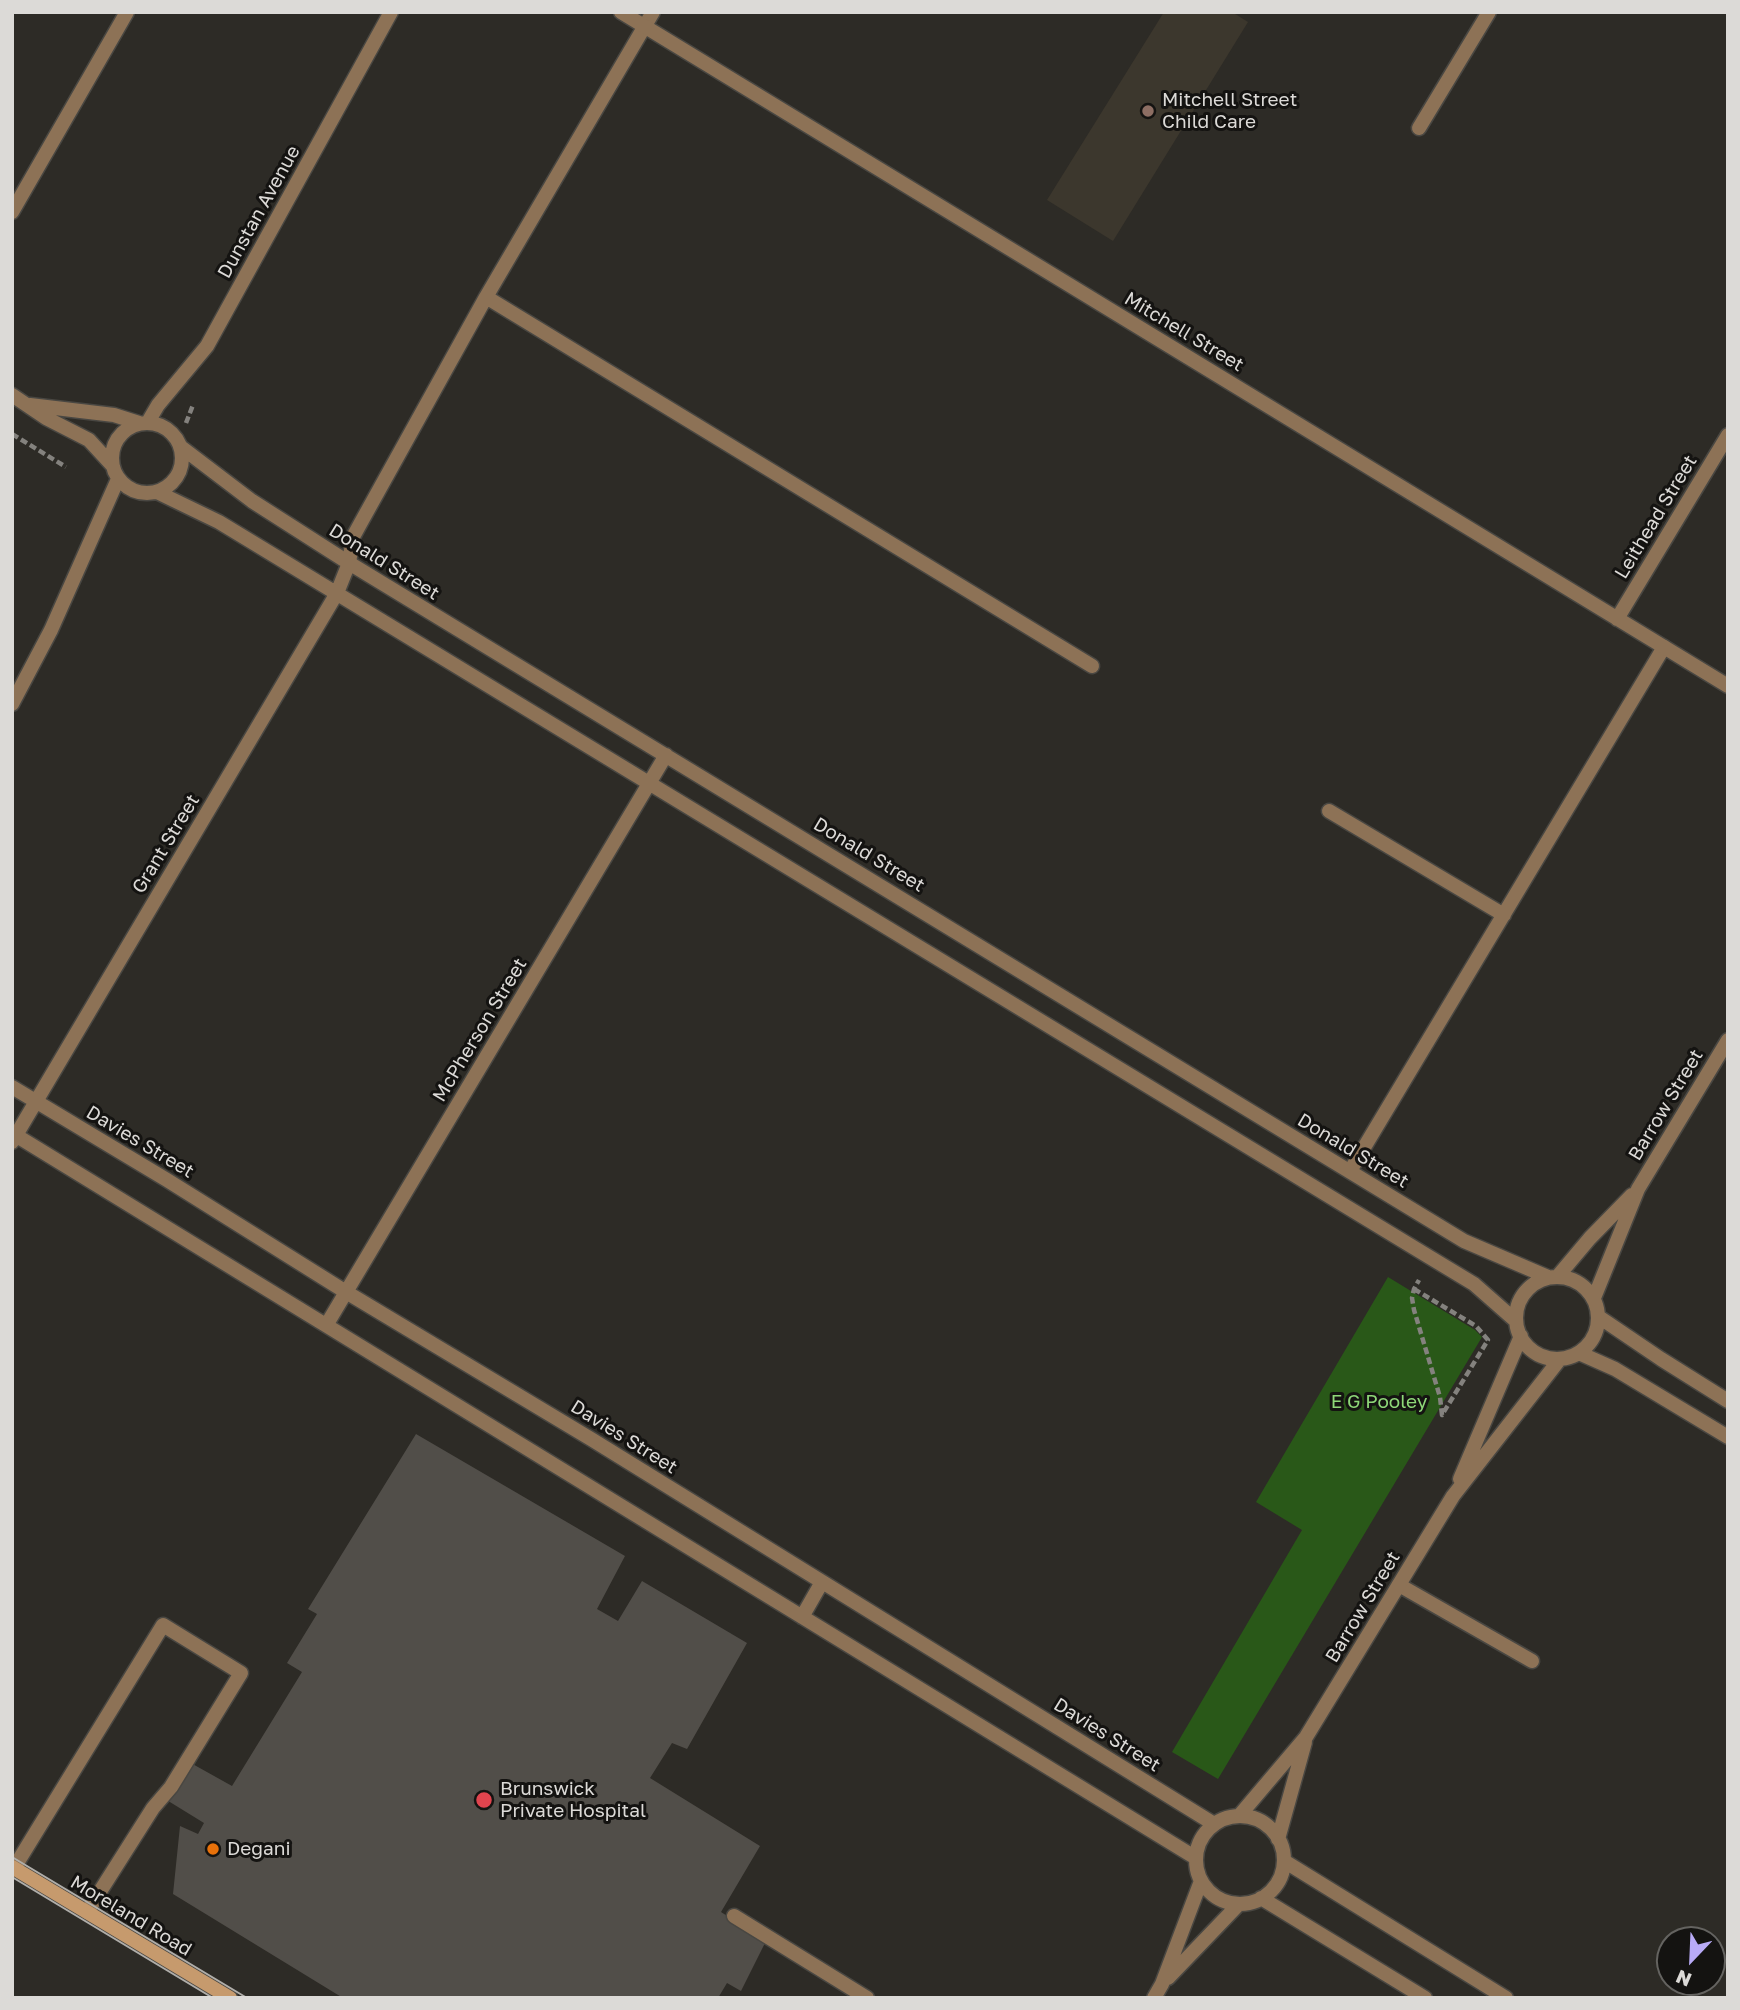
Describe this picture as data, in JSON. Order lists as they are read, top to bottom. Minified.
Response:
{"streets":{"main road":["Moreland Road"],"street":["Dunstan Avenue","Mitchell Street","Leithead Street","Donald Street","Grant Street","McPherson Street","Barrow Street","Davies Street"]},"crossings":[["Dunstan Avenue","Donald Street"],["Mitchell Street","Leithead Street"],["Mitchell Street","Grant Street"],["Donald Street","Grant Street"],["Donald Street","McPherson Street"],["Donald Street","Barrow Street"],["Grant Street","Davies Street"],["McPherson Street","Davies Street"],["Barrow Street","Davies Street"]],"parks":["E G Pooley"],"places":["Mitchell Street Child Care","Brunswick Private Hospital","Degani"],"north":"bottom left"}
